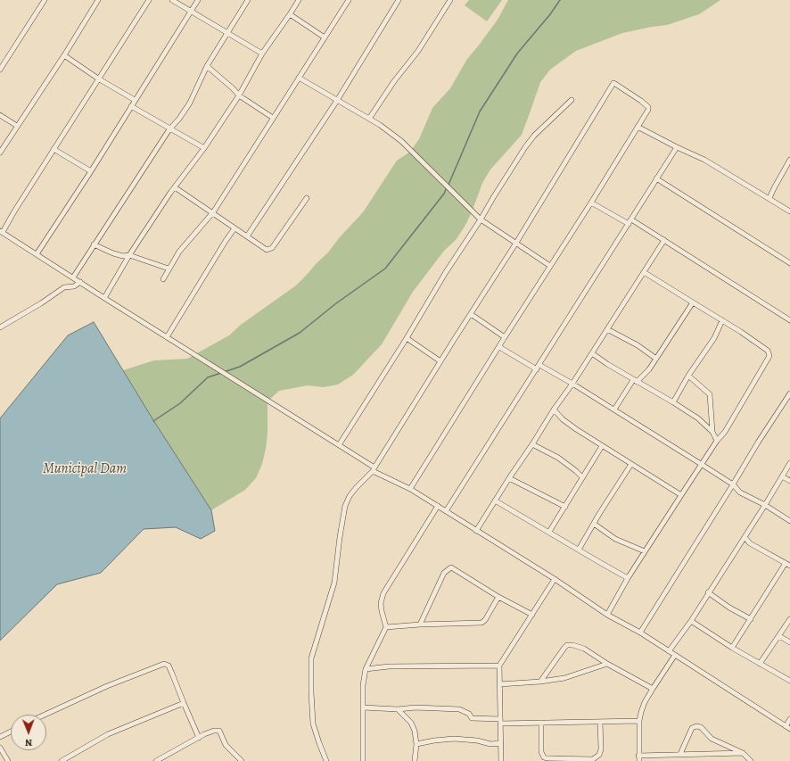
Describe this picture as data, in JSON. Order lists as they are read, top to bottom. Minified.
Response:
{"water":["Municipal Dam"],"north":"bottom"}
